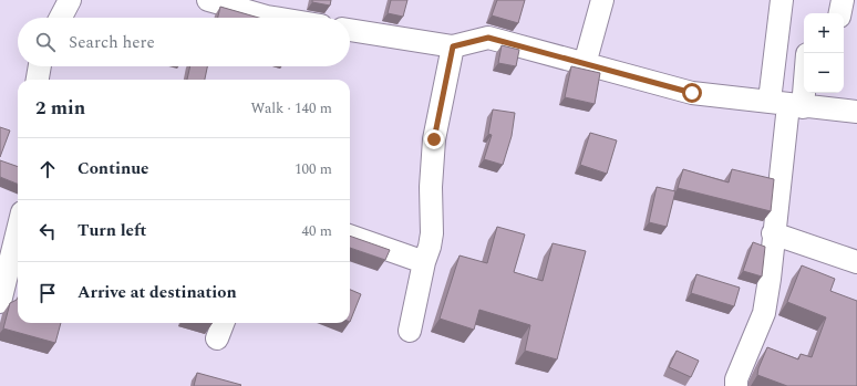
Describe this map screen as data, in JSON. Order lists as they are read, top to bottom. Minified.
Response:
{"page":{"map_buttons":["+","−"],"search":"Search here","heading":["2 min","Walk · 140 m"],"list":[["Continue","100 m"],["Turn left","40 m"],"Arrive at destination"]}}
